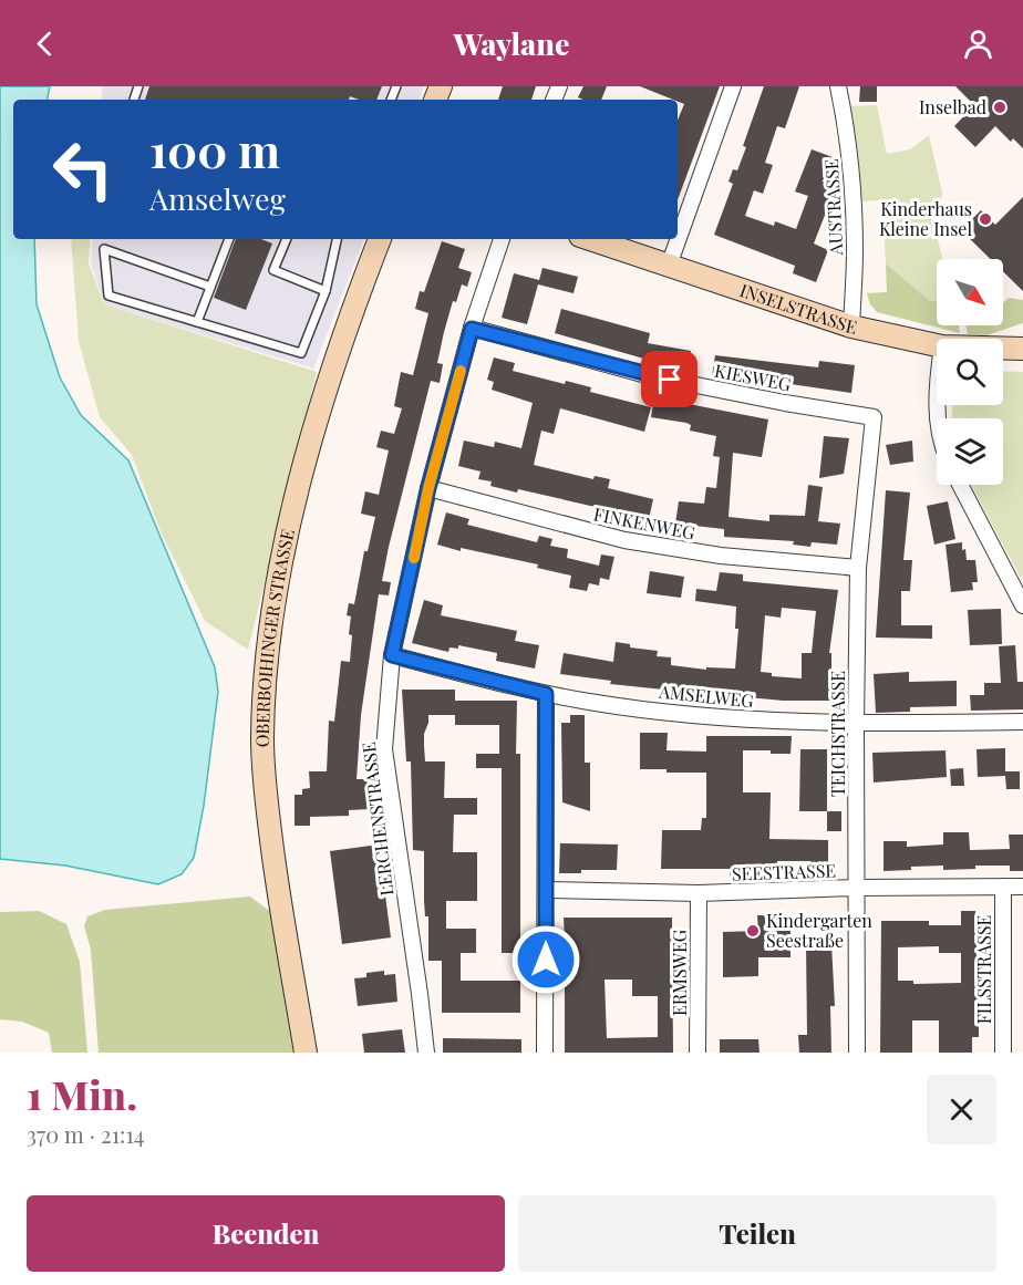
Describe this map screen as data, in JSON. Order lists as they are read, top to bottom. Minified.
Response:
{"streets":{"main road":["INSELSTRASSE","OBERBOIHINGER STRASSE"],"street":["AUSTRASSE","KIESWEG","FINKENWEG","AMSELWEG","TEICHSTRASSE","LERCHENSTRASSE","SEESTRASSE","FILSSTRASSE","ERMSWEG"]},"crossings":[["AUSTRASSE","INSELSTRASSE"],["KIESWEG","TEICHSTRASSE"],["KIESWEG","LERCHENSTRASSE"],["FINKENWEG","TEICHSTRASSE"],["FINKENWEG","LERCHENSTRASSE"],["AMSELWEG","TEICHSTRASSE"],["AMSELWEG","LERCHENSTRASSE"],["TEICHSTRASSE","SEESTRASSE"],["SEESTRASSE","FILSSTRASSE"],["SEESTRASSE","ERMSWEG"]],"places":["Inselbad","Kinderhaus Kleine Insel","Kindergarten Seestraße"],"north":"bottom right","page":{"header":"Waylane","turn":["100 m","Amselweg"],"heading":["1 Min.","370 m · 21:14"],"buttons":["Beenden","Teilen"]}}
